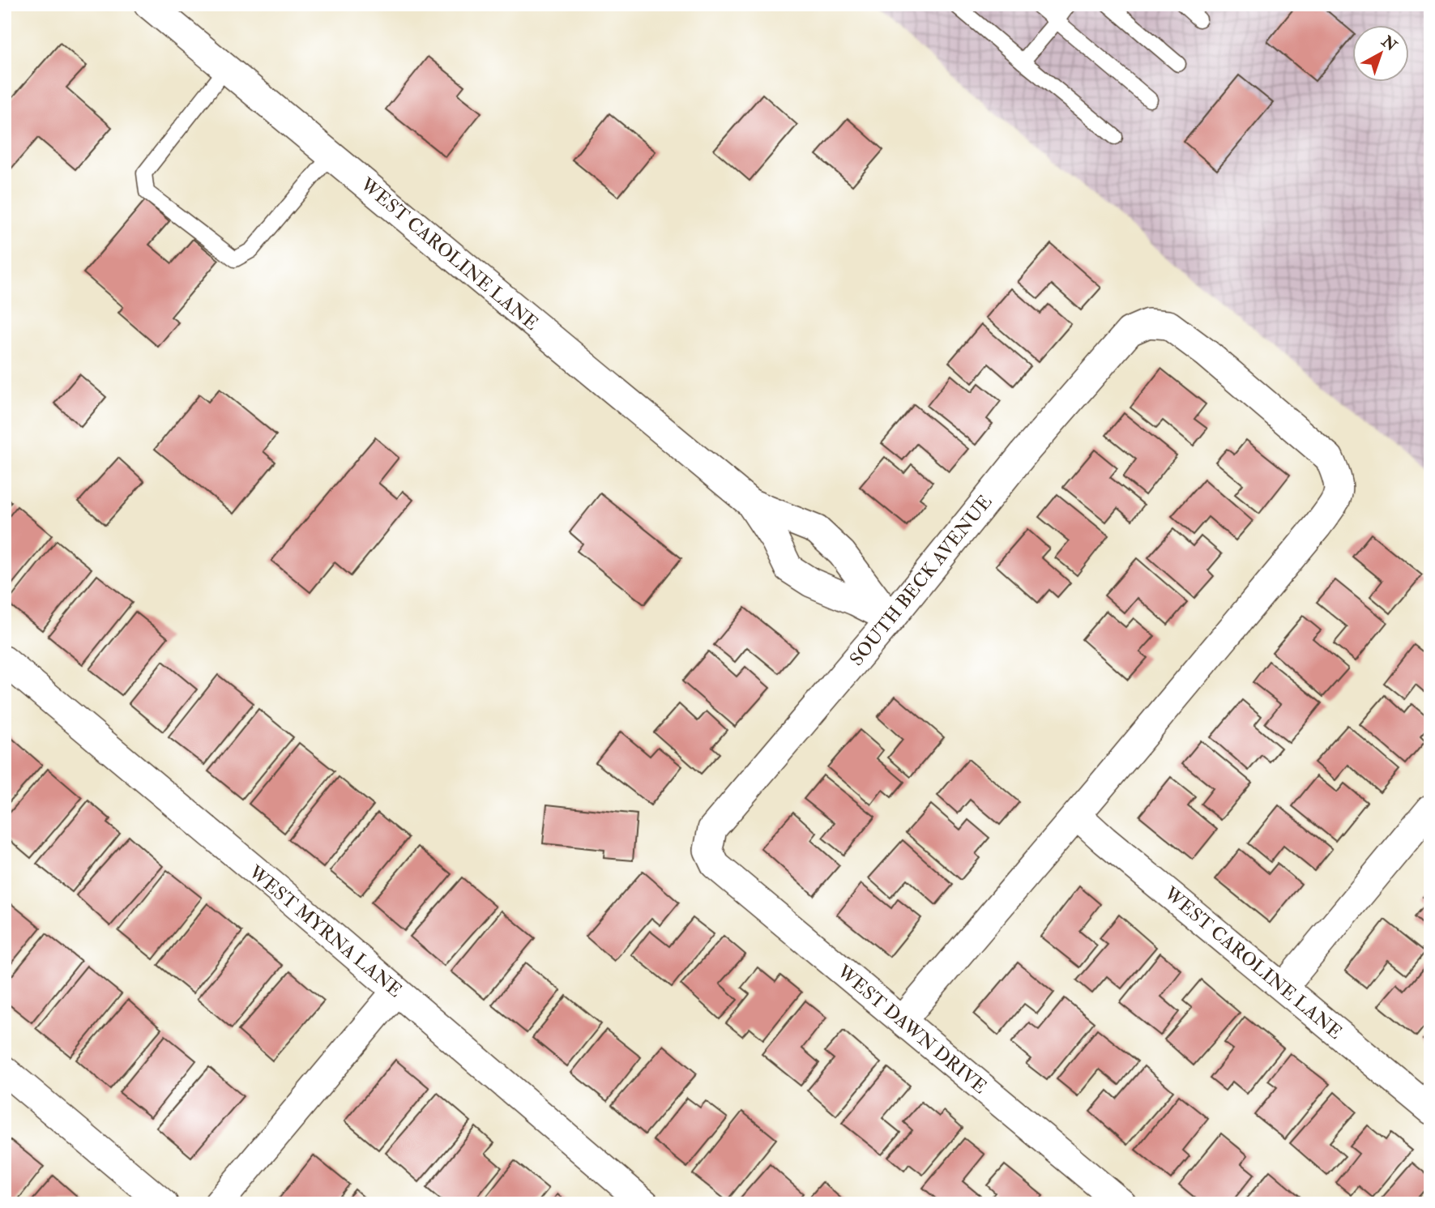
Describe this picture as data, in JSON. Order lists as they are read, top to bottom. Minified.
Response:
{"streets":{"street":["WEST CAROLINE LANE","SOUTH BECK AVENUE","WEST MYRNA LANE","WEST DAWN DRIVE"]},"crossings":[["WEST CAROLINE LANE","SOUTH BECK AVENUE"],["SOUTH BECK AVENUE","WEST DAWN DRIVE"]],"north":"top right"}
